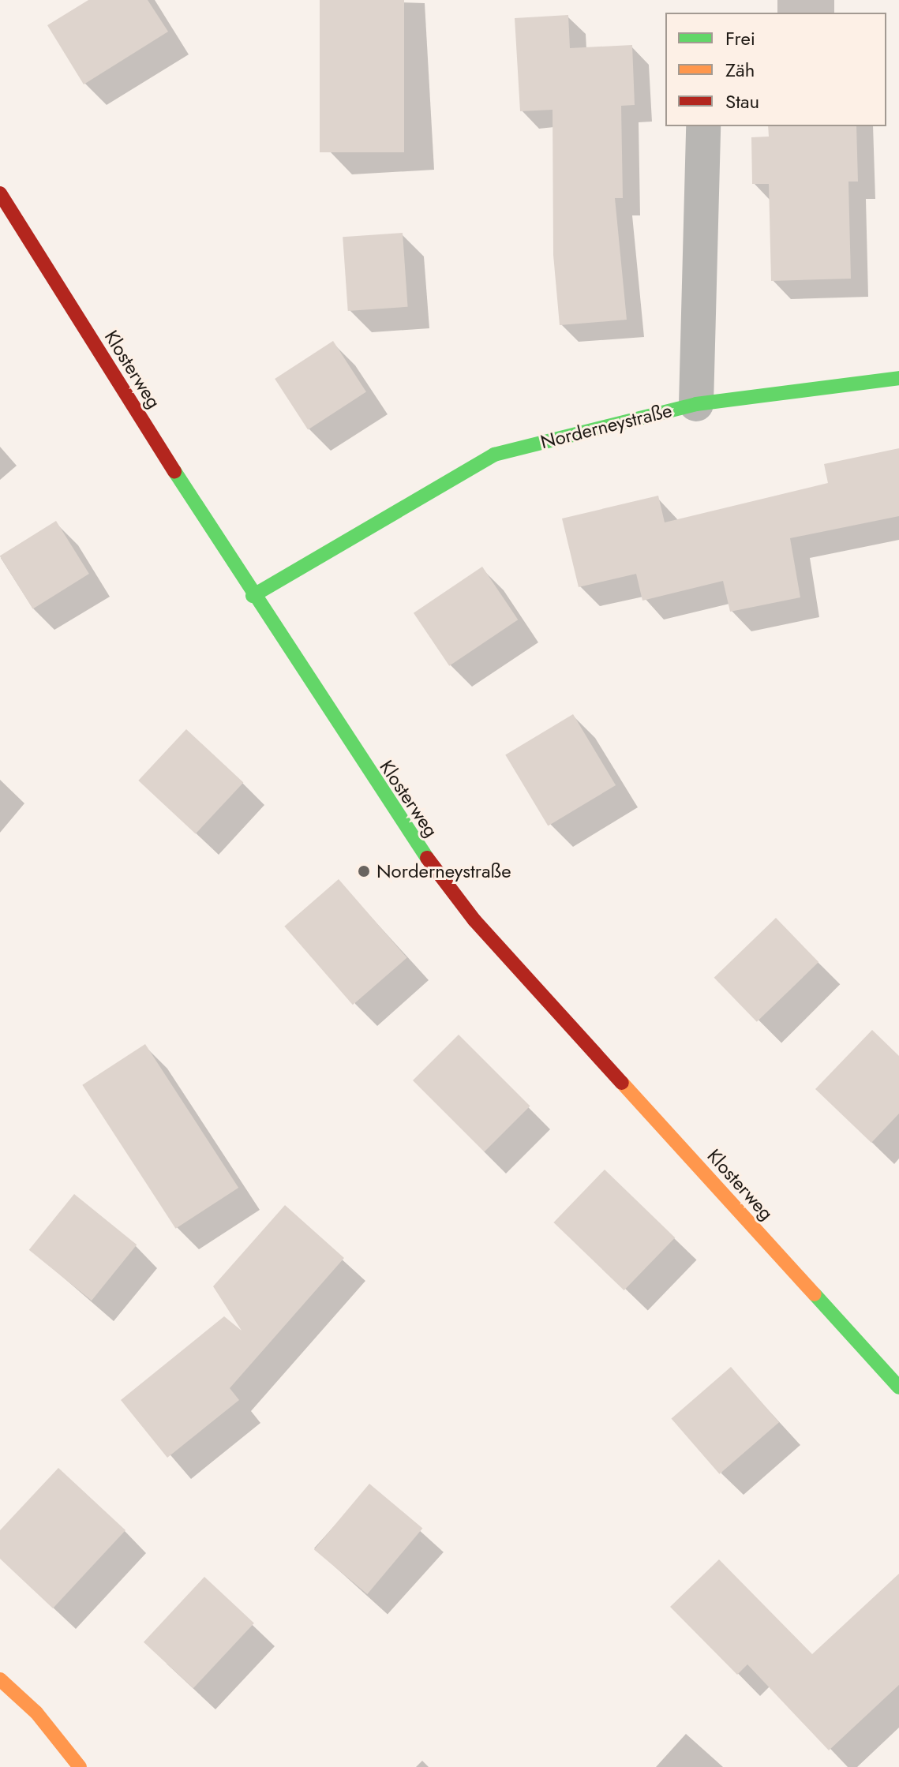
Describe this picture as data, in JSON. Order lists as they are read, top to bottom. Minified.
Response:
{"streets":{"street":["Klosterweg","Norderneystraße"]},"crossings":[["Klosterweg","Norderneystraße"]],"places":["Norderneystraße"],"legend":["Frei","Zäh","Stau"]}
